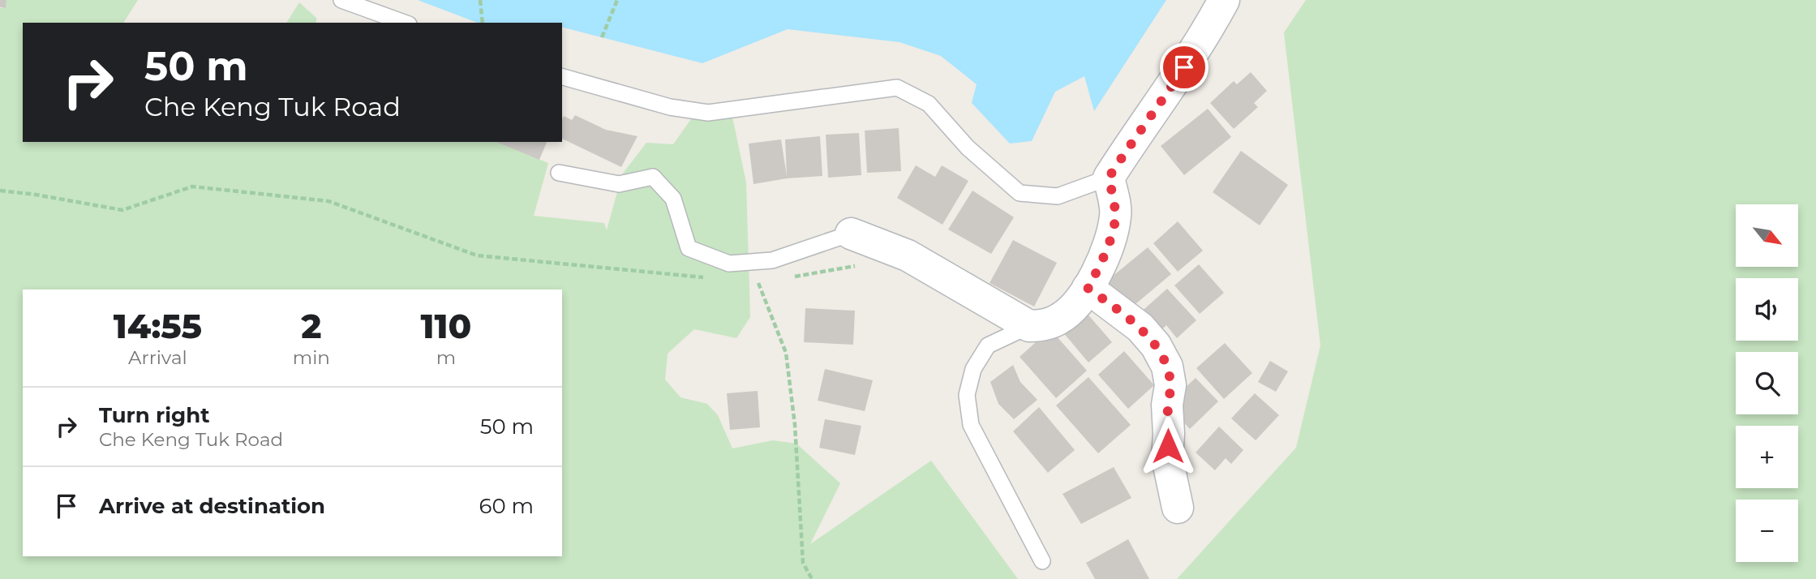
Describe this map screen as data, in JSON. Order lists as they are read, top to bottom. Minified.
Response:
{"north":"bottom right","page":{"turn":["50 m","Che Keng Tuk Road"],"map_buttons":["+","−"],"eta":["14:55","Arrival","2","min","110","m"],"list":[{"name":"Turn right","note":"Che Keng Tuk Road","value":"50 m"},{"name":"Arrive at destination","value":"60 m"}]}}
